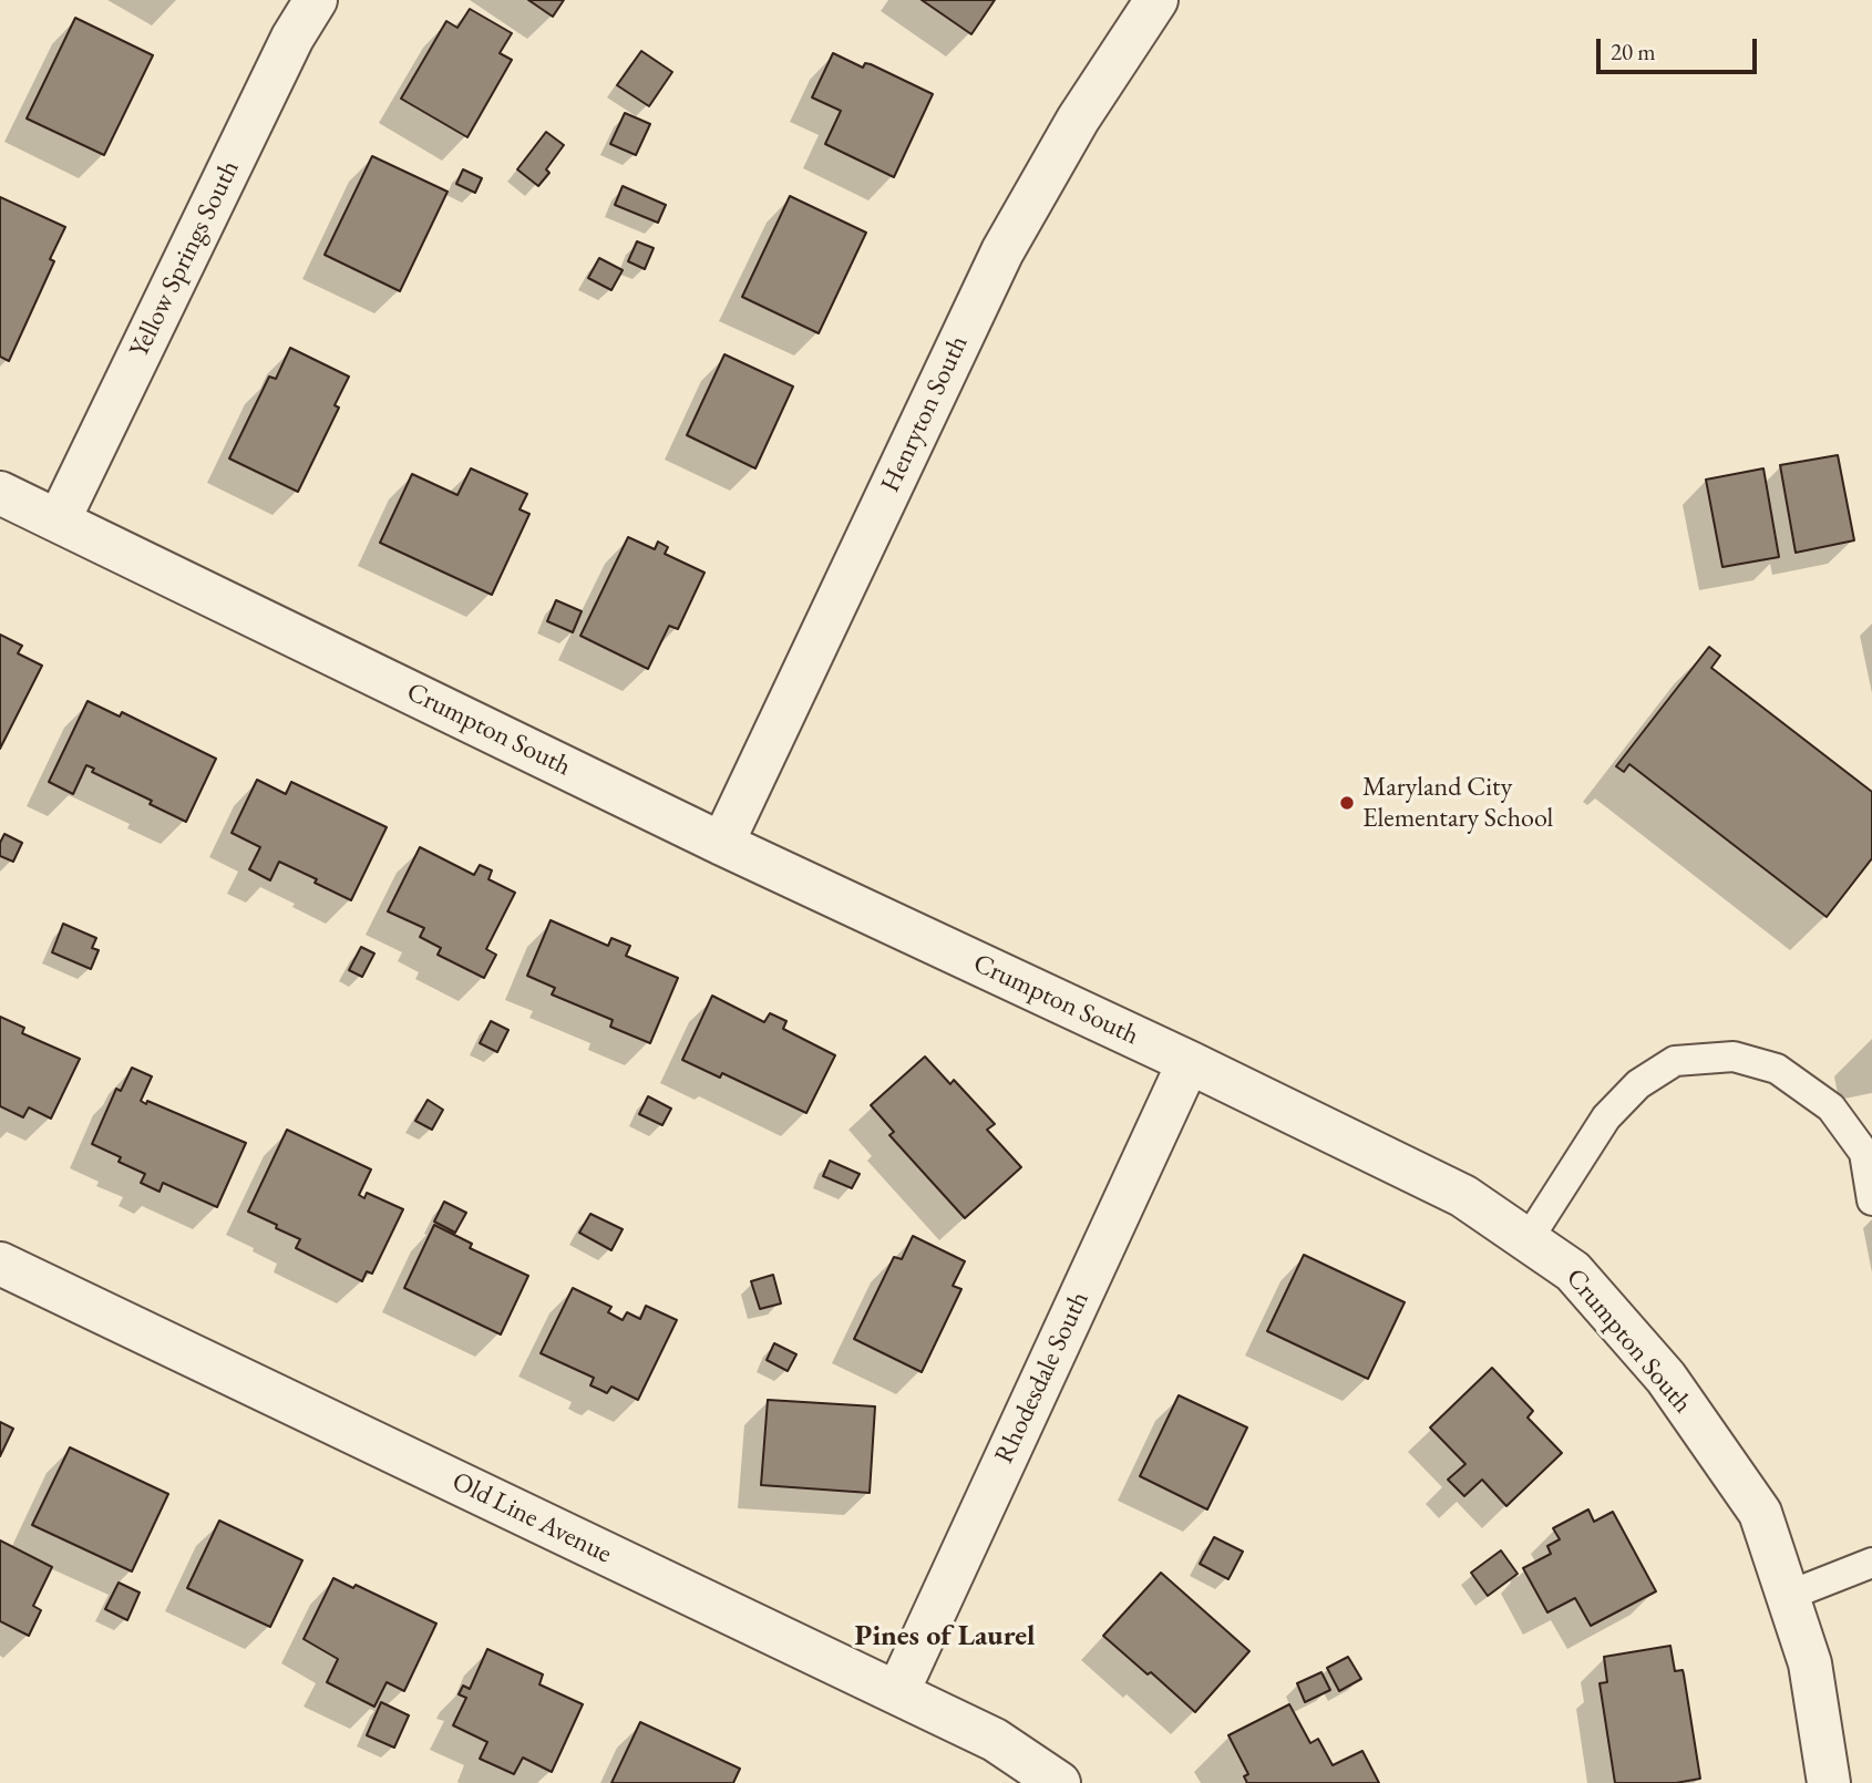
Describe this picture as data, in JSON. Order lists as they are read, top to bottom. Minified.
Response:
{"streets":{"street":["Yellow Springs South","Henryton South","Crumpton South","Rhodesdale South","Old Line Avenue"]},"crossings":[["Yellow Springs South","Crumpton South"],["Henryton South","Crumpton South"],["Crumpton South","Rhodesdale South"],["Rhodesdale South","Old Line Avenue"]],"districts":["Pines of Laurel"],"places":["Maryland City Elementary School"],"scale_bar":"20 m"}
